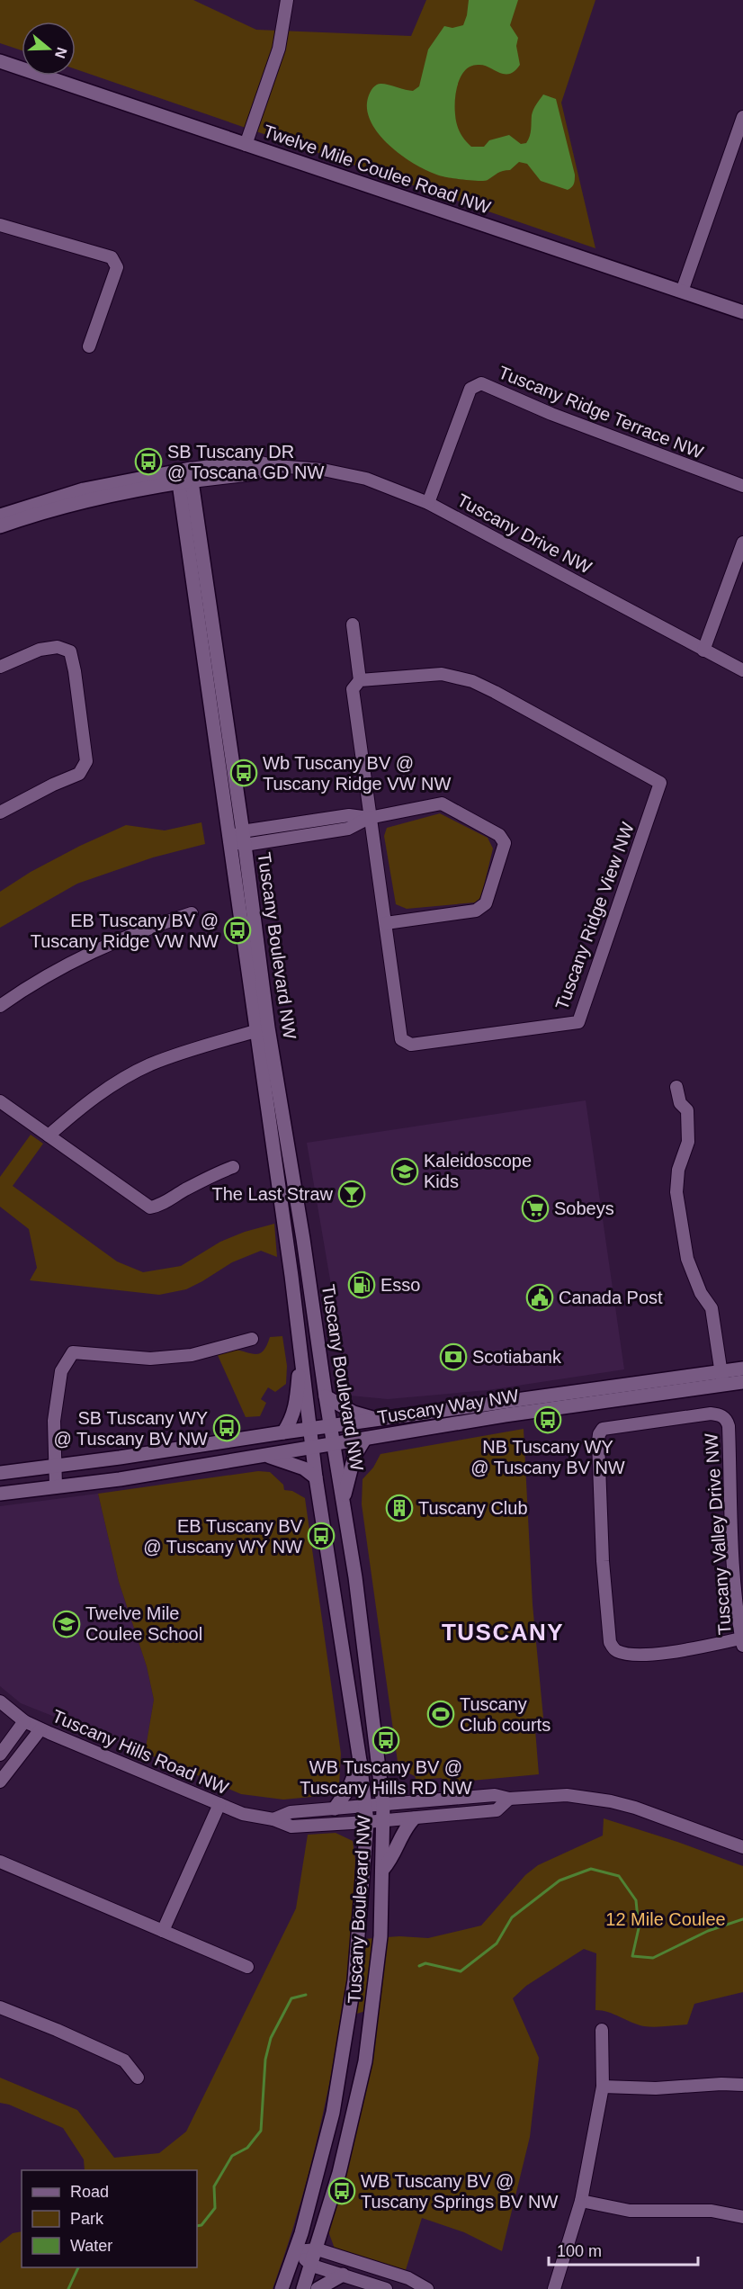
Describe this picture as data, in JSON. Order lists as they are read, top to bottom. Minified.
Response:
{"streets":{"street":["Twelve Mile Coulee Road NW","Tuscany Ridge Terrace NW","Tuscany Drive NW","Tuscany Ridge View NW","Tuscany Boulevard NW","Tuscany Way NW","Tuscany Valley Drive NW","Tuscany Hills Road NW"]},"crossings":[["Tuscany Ridge Terrace NW","Tuscany Drive NW"],["Tuscany Drive NW","Tuscany Boulevard NW"],["Tuscany Boulevard NW","Tuscany Way NW"],["Tuscany Boulevard NW","Tuscany Hills Road NW"]],"districts":["TUSCANY"],"parks":["12 Mile Coulee"],"places":{"bus stop":["SB Tuscany DR @ Toscana GD NW","Wb Tuscany BV @ Tuscany Ridge VW NW","EB Tuscany BV @ Tuscany Ridge VW NW","NB Tuscany WY @ Tuscany BV NW","SB Tuscany WY @ Tuscany BV NW","EB Tuscany BV @ Tuscany WY NW","WB Tuscany BV @ Tuscany Hills RD NW","WB Tuscany BV @ Tuscany Springs BV NW"],"school or university":["Kaleidoscope Kids","Twelve Mile Coulee School"],"bar":["The Last Straw"],"supermarket":["Sobeys"],"fuel station":["Esso"],"public building":["Canada Post"],"bank":["Scotiabank"],"building":["Tuscany Club"],"sports":["Tuscany Club courts"]},"legend":["Road","Park","Water"],"scale_bar":"100 m","north":"right"}
